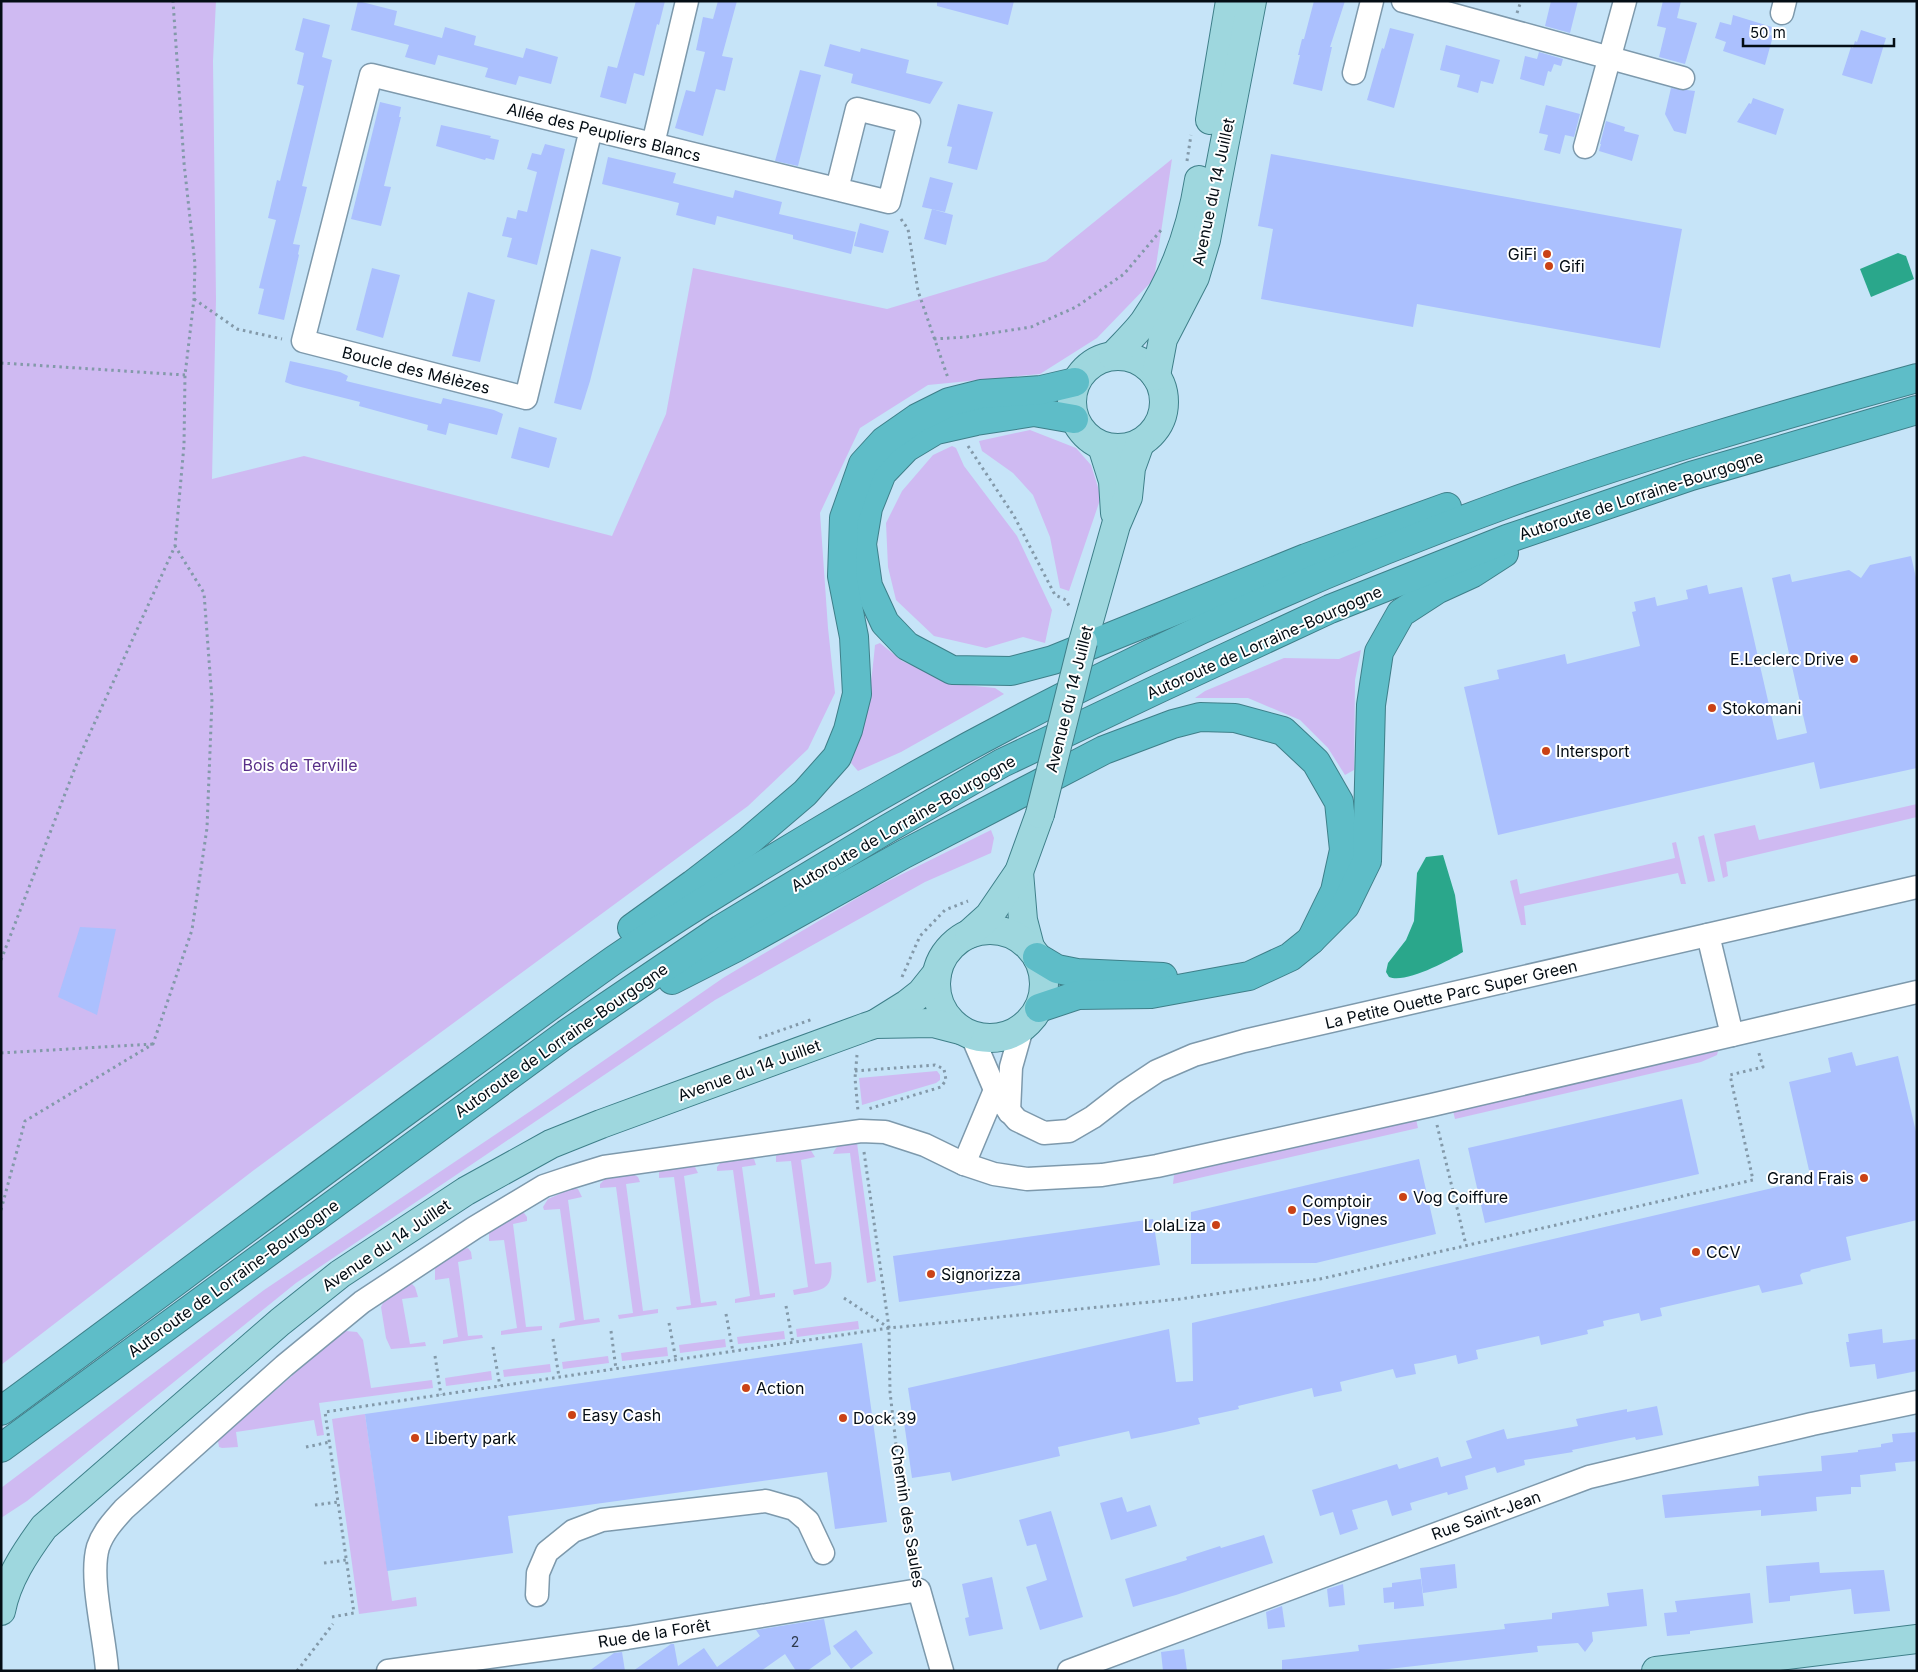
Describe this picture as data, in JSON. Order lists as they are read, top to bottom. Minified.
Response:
{"streets":{"highway":["Autoroute de Lorraine-Bourgogne"],"main road":["Avenue du 14 Juillet"],"street":["Allée des Peupliers Blancs","Boucle des Mélèzes","La Petite Ouette Parc Super Green","Rue Saint-Jean","Chemin des Saules","Rue de la Forêt"]},"crossings":[["Allée des Peupliers Blancs","Boucle des Mélèzes"],["Avenue du 14 Juillet","La Petite Ouette Parc Super Green"],["Chemin des Saules","Rue de la Forêt"]],"parks":["Bois de Terville"],"places":["GiFi","Gifi","E.Leclerc Drive","Stokomani","Intersport","Grand Frais","Vog Coiffure","Comptoir Des Vignes","LolaLiza","CCV","Signorizza","Action","Easy Cash","Dock 39","Liberty park"],"house_numbers":["2"],"scale_bar":"50 m"}
